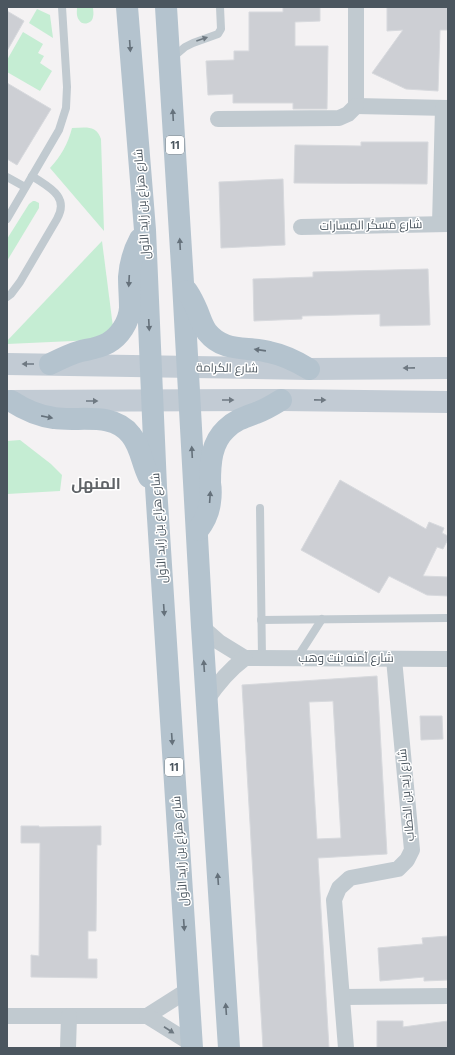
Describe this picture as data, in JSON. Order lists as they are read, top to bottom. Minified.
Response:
{"streets":{"main road":["11","شارع هزاع بن زايد الأول","شارع الكرامة"],"street":["شارع مَسكَر المِسارات","شارع آمنه بنت وهب","شارع زيد بن الخطاب"]},"crossings":[["11","شارع الكرامة"],["شارع هزاع بن زايد الأول","شارع الكرامة"],["شارع آمنه بنت وهب","شارع زيد بن الخطاب"]],"districts":["المنهل"]}
